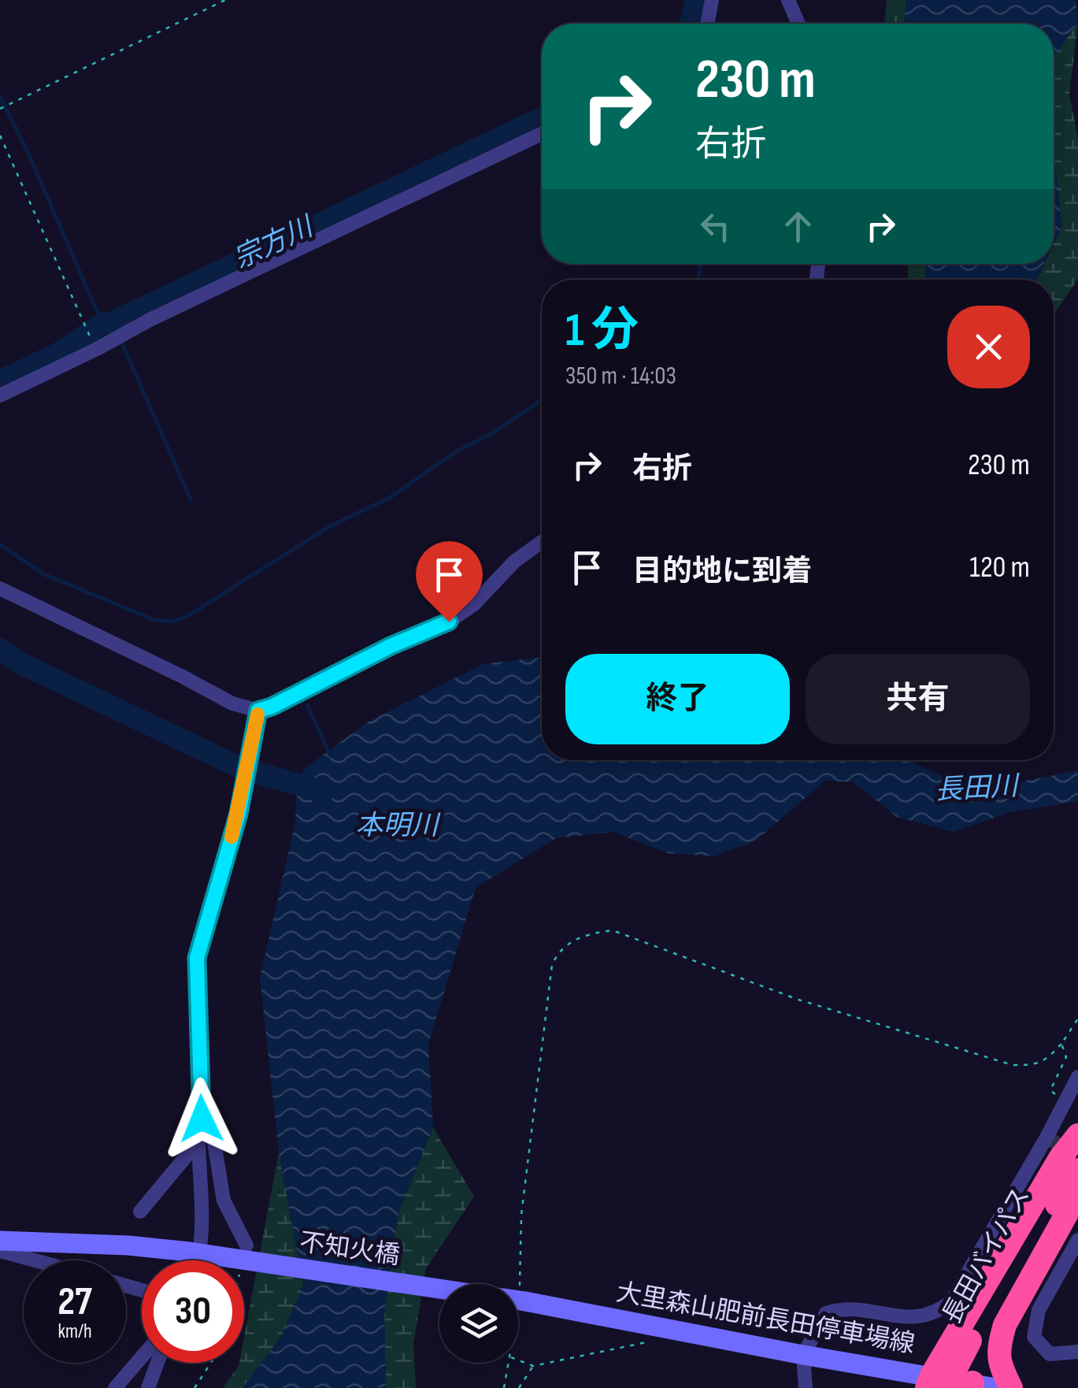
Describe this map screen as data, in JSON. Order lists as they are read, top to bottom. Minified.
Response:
{"streets":{"highway":["長田バイパス"],"main road":["不知火橋","大里森山肥前長田停車場線"]},"crossings":[["長田バイパス","大里森山肥前長田停車場線"]],"water":["宗方川","長田川","本明川"],"page":{"turn":["230 m","右折"],"heading":["1 分","350 m · 14:03"],"list":[{"name":"右折","value":"230 m"},{"name":"目的地に到着","value":"120 m"}],"buttons":["終了","共有"],"speed":"27 km/h","limit":"30"}}
